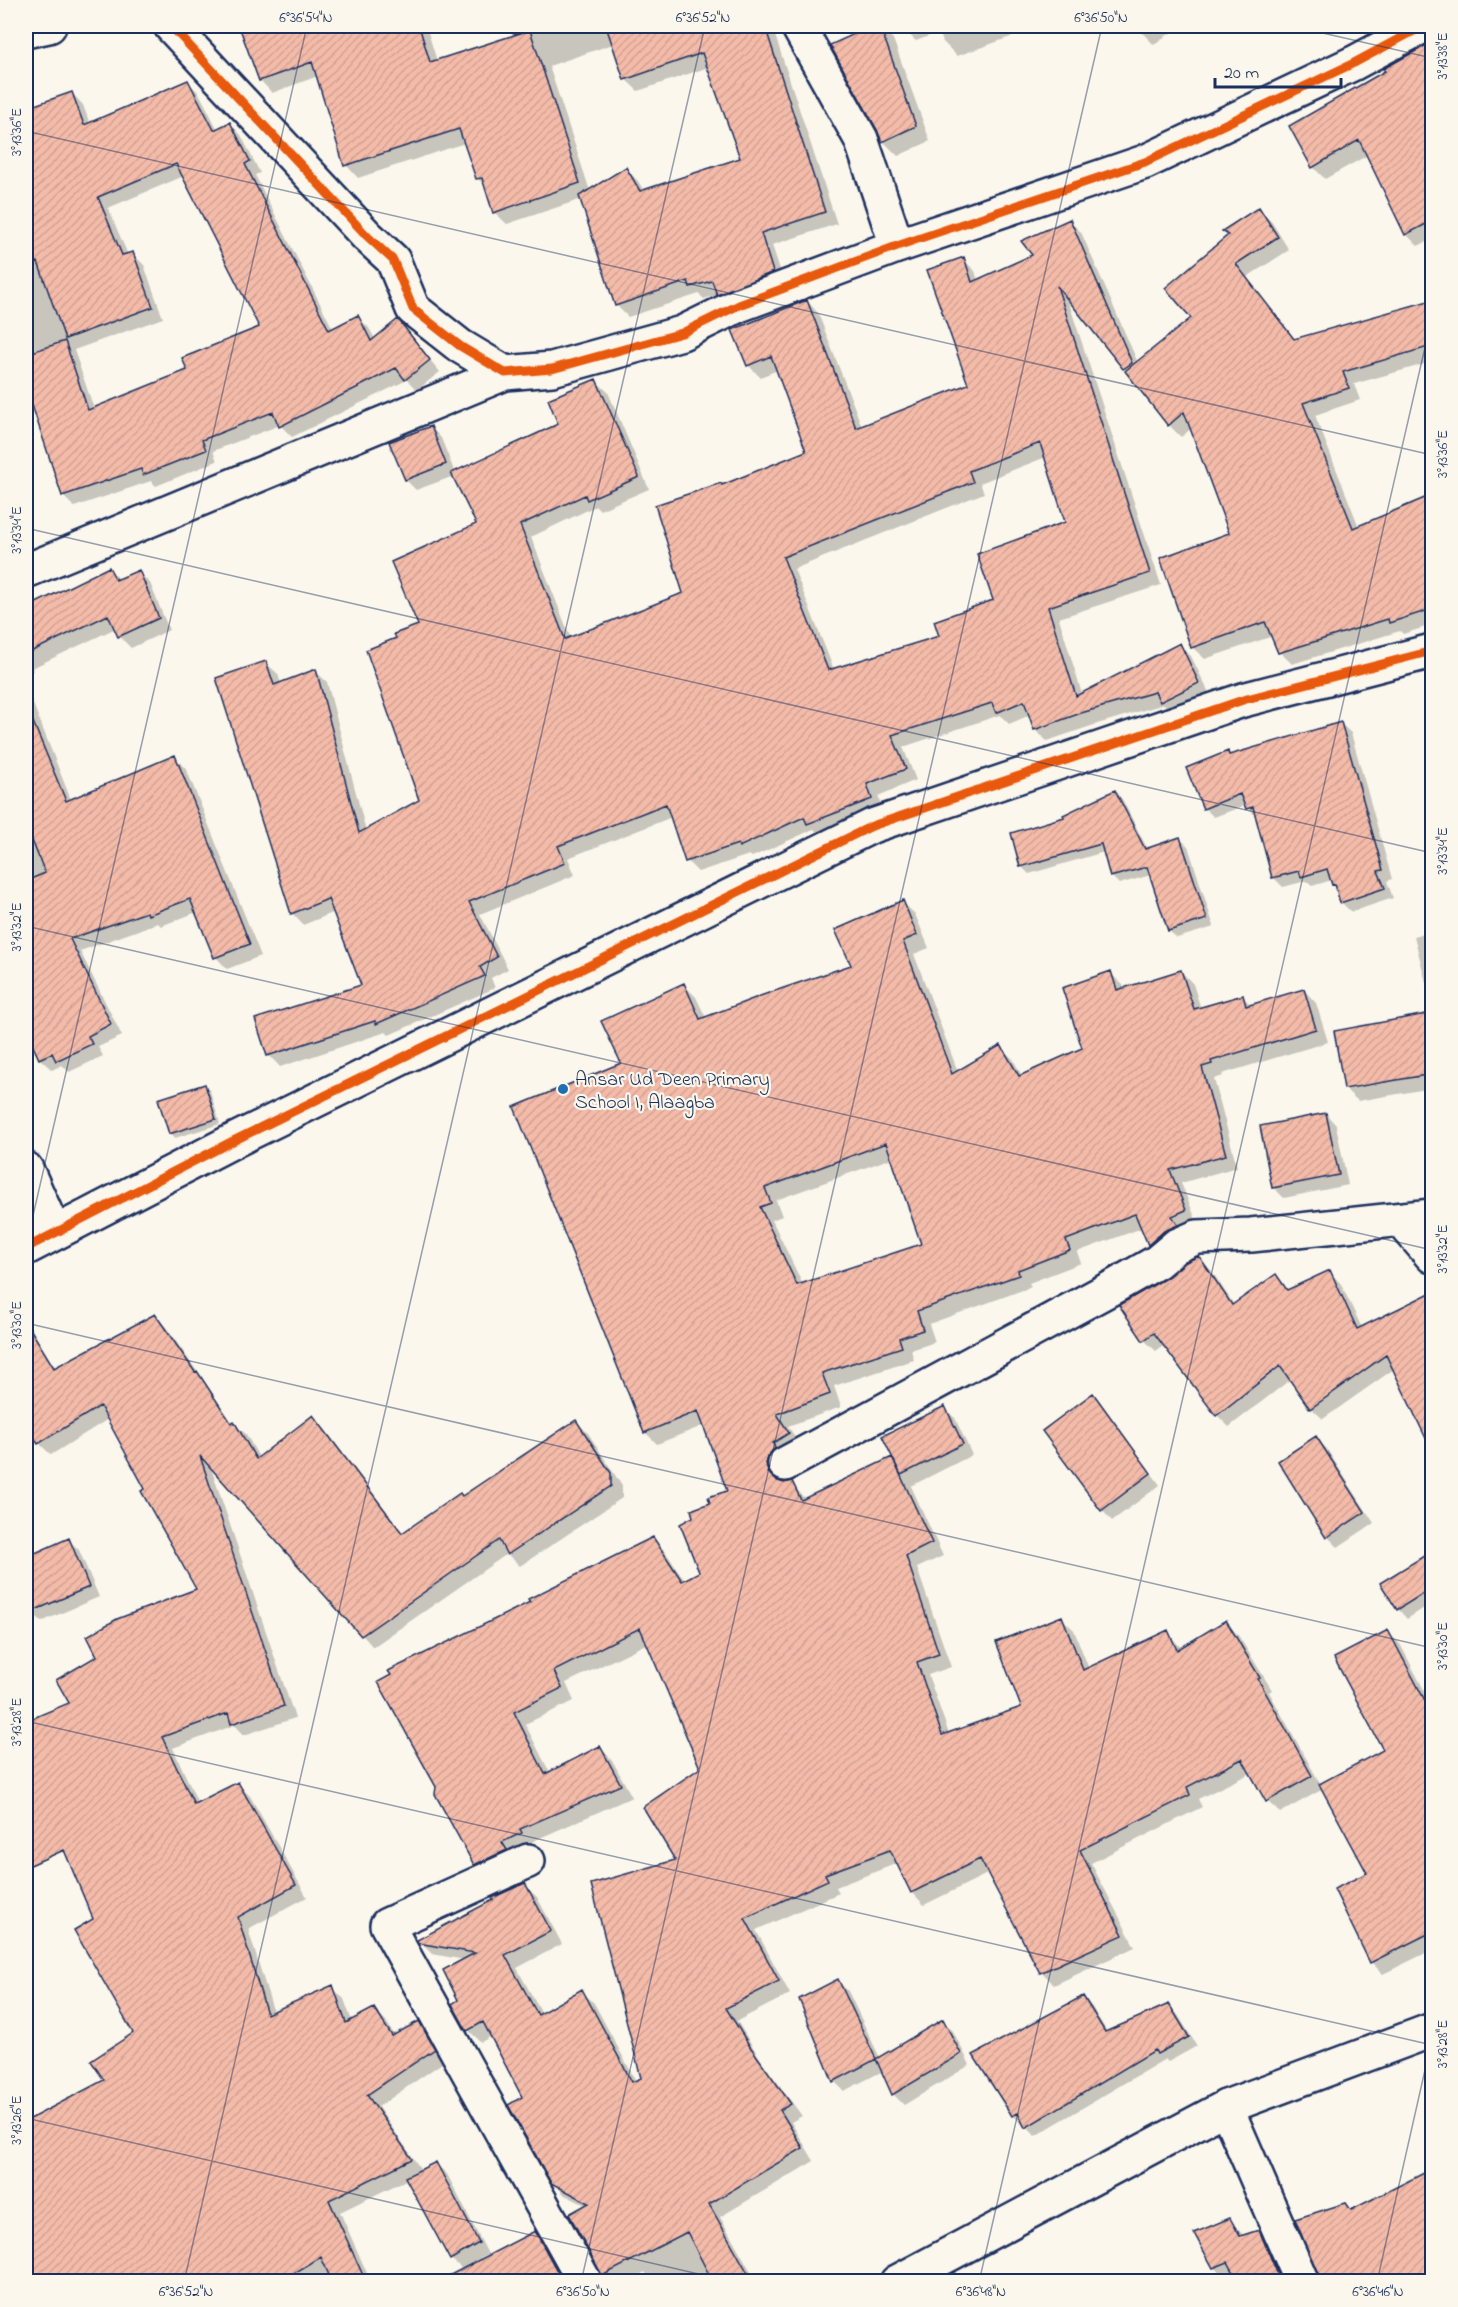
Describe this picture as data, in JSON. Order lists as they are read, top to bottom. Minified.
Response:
{"places":["Ansar Ud Deen Primary School I, Alaagba"],"scale_bar":"20 m","coordinates":["6°36'54\"N","6°36'52\"N","6°36'50\"N","3°13'38\"E","3°13'36\"E","3°13'34\"E","3°13'32\"E","3°13'30\"E","3°13'28\"E","3°13'26\"E","6°36'48\"N","6°36'46\"N"]}
